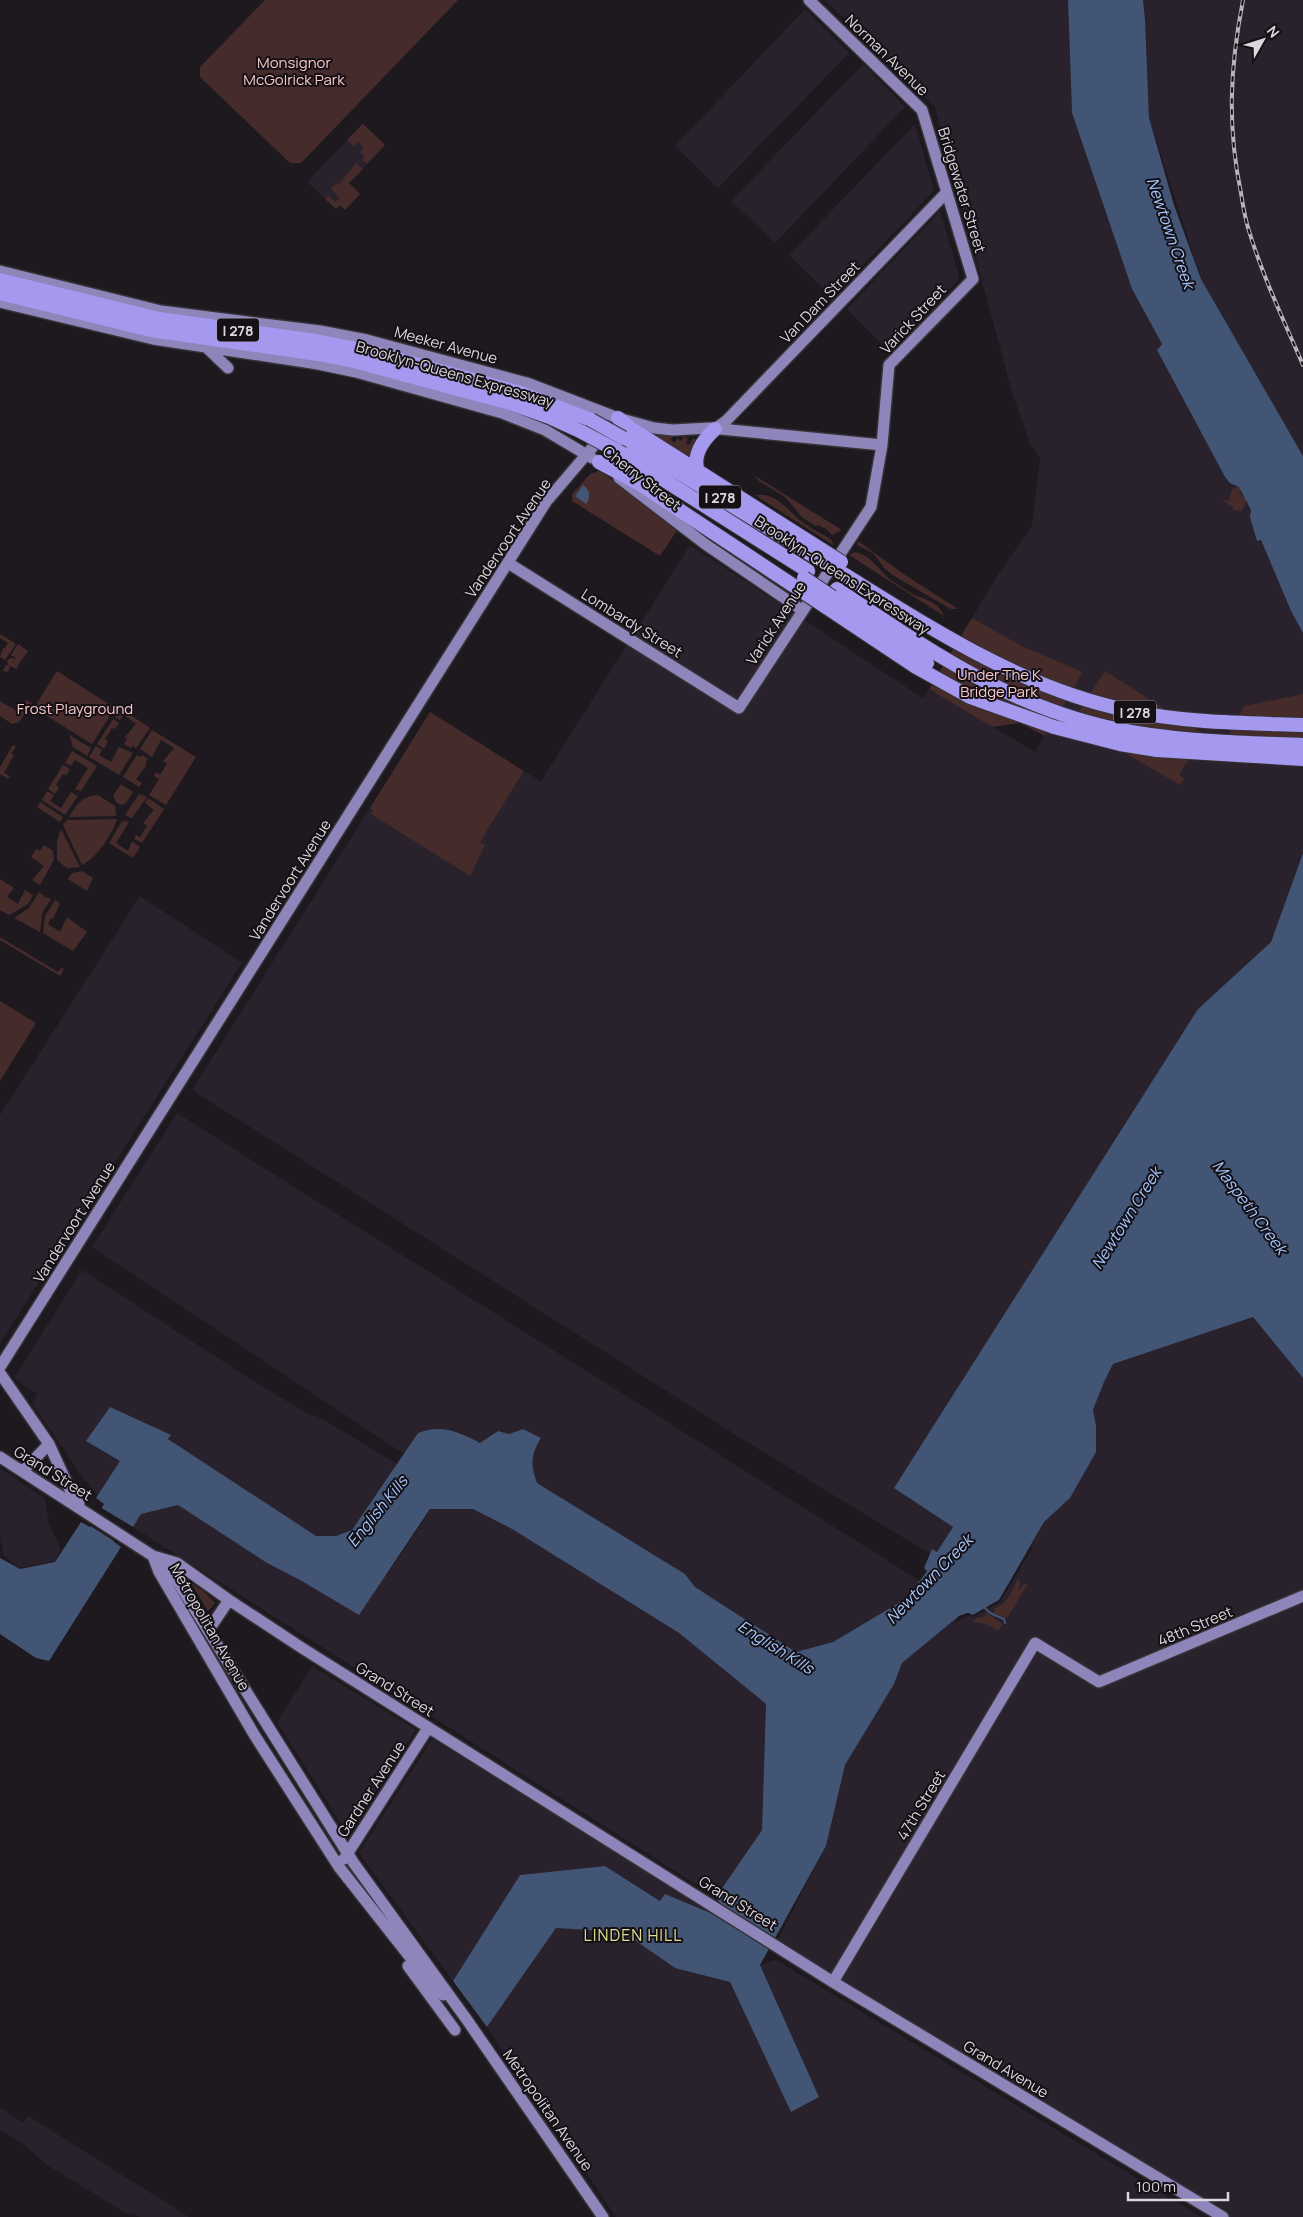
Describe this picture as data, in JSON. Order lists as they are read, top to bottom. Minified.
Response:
{"streets":{"highway":["I 278","Brooklyn-Queens Expressway"],"main road":["Norman Avenue","Bridgewater Street","Van Dam Street","Varick Street","Meeker Avenue","Cherry Street","Vandervoort Avenue","Lombardy Street","Varick Avenue","Grand Street","48th Street","Metropolitan Avenue","Gardner Avenue","47th Street","Grand Avenue"]},"crossings":[["Norman Avenue","Bridgewater Street"],["Bridgewater Street","Van Dam Street"],["Bridgewater Street","Varick Street"],["Van Dam Street","Meeker Avenue"],["Varick Street","Meeker Avenue"],["Varick Street","Varick Avenue"],["I 278","Brooklyn-Queens Expressway"],["Meeker Avenue","Vandervoort Avenue"],["Meeker Avenue","Varick Avenue"],["Cherry Street","Vandervoort Avenue"],["Cherry Street","Varick Avenue"],["Vandervoort Avenue","Lombardy Street"],["Lombardy Street","Varick Avenue"],["Grand Street","Metropolitan Avenue"],["Grand Street","Gardner Avenue"],["Grand Street","Grand Avenue"],["48th Street","47th Street"],["Metropolitan Avenue","Gardner Avenue"],["47th Street","Grand Avenue"]],"districts":["LINDEN HILL"],"water":["Newtown Creek","Maspeth Creek","English Kills"],"parks":["Monsignor McGolrick Park","Under The K Bridge Park","Frost Playground"],"scale_bar":"100 m","north":"top right"}
